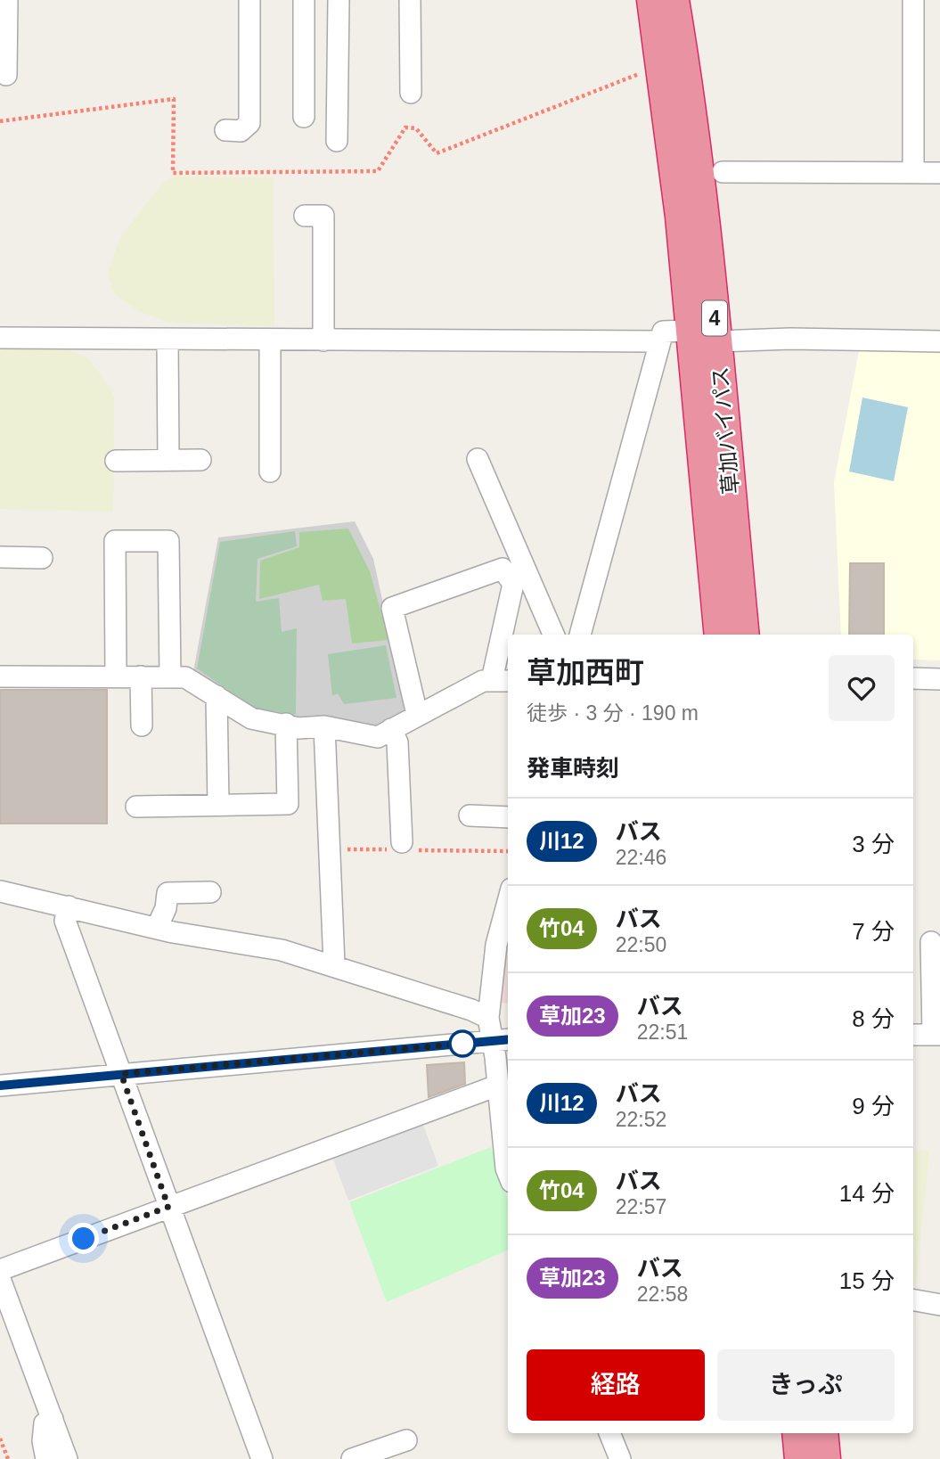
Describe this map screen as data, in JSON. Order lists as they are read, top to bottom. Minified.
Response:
{"streets":{"highway":["4","草加バイパス"]},"lines":["bus line 川12"],"page":{"heading":[["草加西町","徒歩 · 3 分 · 190 m"],"発車時刻"],"list":[{"mark":"川12","name":"バス","note":"22:46","value":"3 分"},{"mark":"竹04","name":"バス","note":"22:50","value":"7 分"},{"mark":"草加23","name":"バス","note":"22:51","value":"8 分"},{"mark":"川12","name":"バス","note":"22:52","value":"9 分"},{"mark":"竹04","name":"バス","note":"22:57","value":"14 分"},{"mark":"草加23","name":"バス","note":"22:58","value":"15 分"}],"buttons":["経路","きっぷ"]}}
